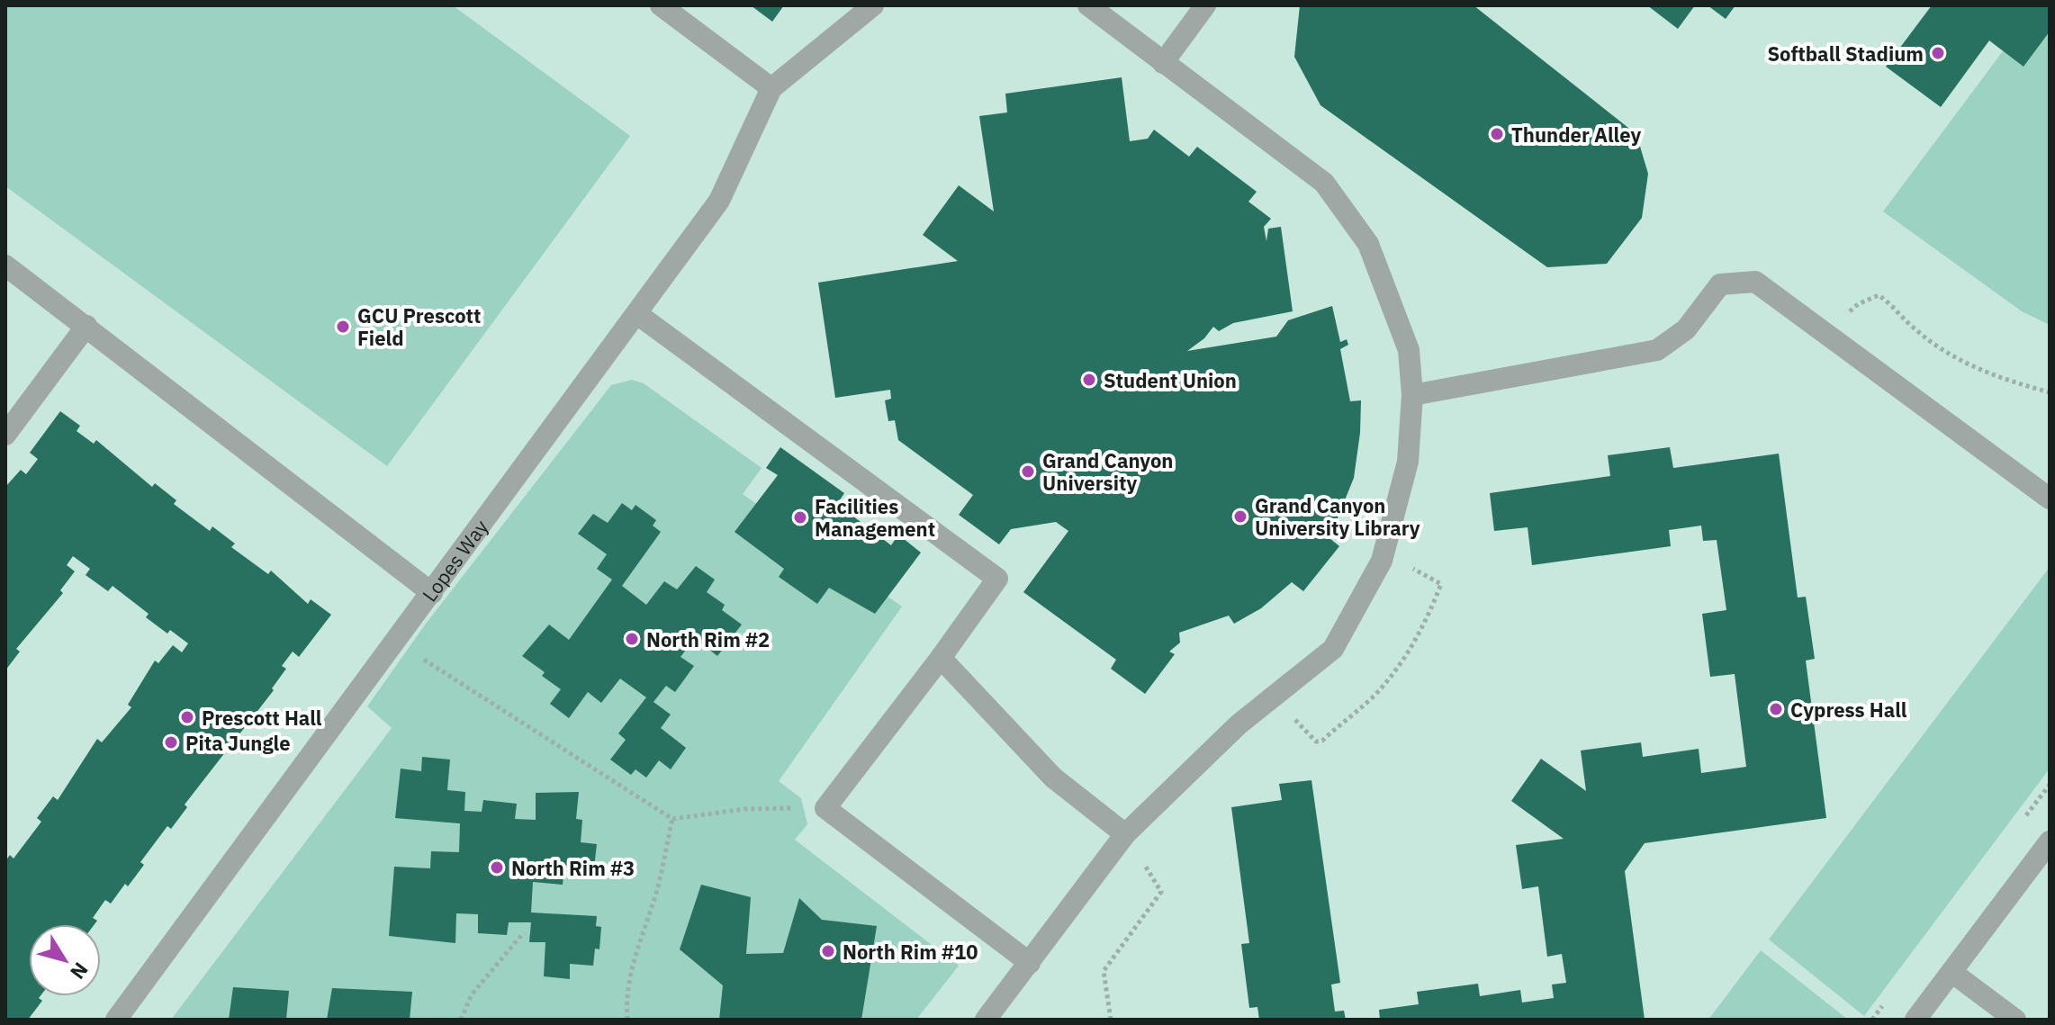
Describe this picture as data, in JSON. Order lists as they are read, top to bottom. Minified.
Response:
{"streets":{"street":["Lopes Way"]},"places":["Softball Stadium","Thunder Alley","GCU Prescott Field","Student Union","Grand Canyon University","Grand Canyon University Library","Facilities Management","North Rim #2","Cypress Hall","Prescott Hall","Pita Jungle","North Rim #3","North Rim #10"],"north":"bottom right"}
